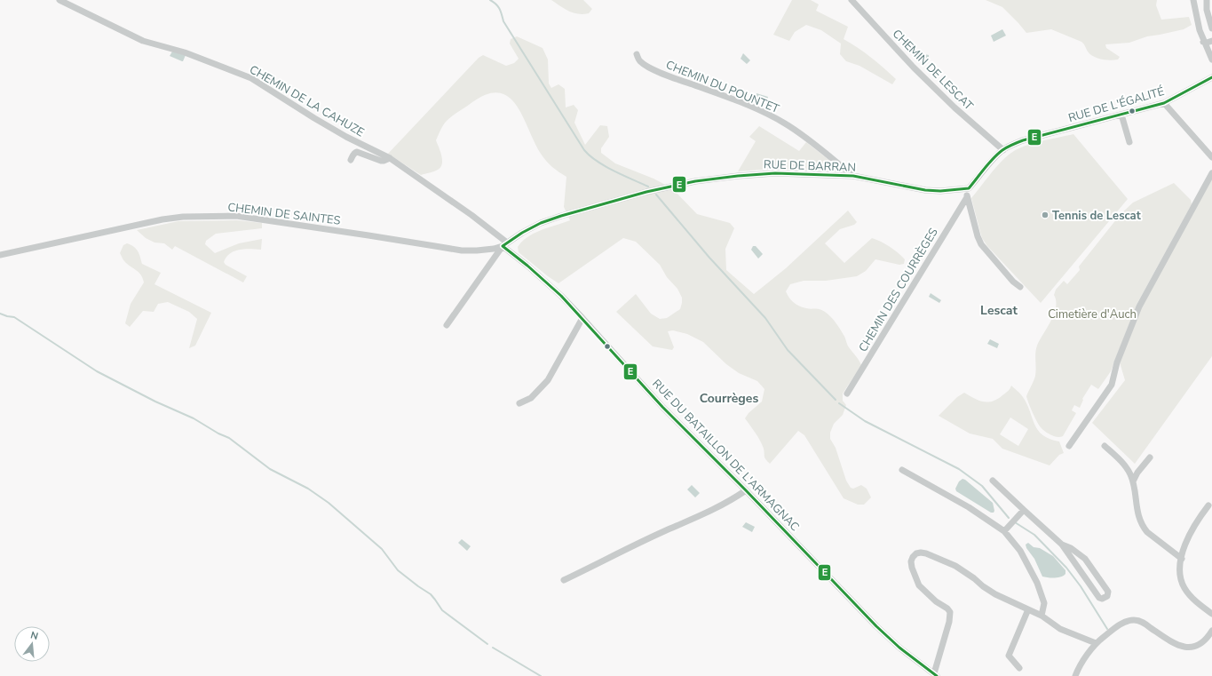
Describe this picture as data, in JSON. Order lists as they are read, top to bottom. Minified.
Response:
{"streets":{"street":["CHEMIN DE LESCAT","CHEMIN DU POUNTET","CHEMIN DE LA CAHUZE","RUE DE L'ÉGALITÉ","RUE DE BARRAN","CHEMIN DE SAINTES","CHEMIN DES COURRÈGES","RUE DU BATAILLON DE L'ARMAGNAC"]},"crossings":[["CHEMIN DE LESCAT","RUE DE L'ÉGALITÉ"],["CHEMIN DU POUNTET","RUE DE BARRAN"],["CHEMIN DE LA CAHUZE","RUE DE BARRAN"],["CHEMIN DE LA CAHUZE","CHEMIN DE SAINTES"],["CHEMIN DE LA CAHUZE","RUE DU BATAILLON DE L'ARMAGNAC"],["RUE DE BARRAN","CHEMIN DE SAINTES"],["RUE DE BARRAN","RUE DU BATAILLON DE L'ARMAGNAC"],["CHEMIN DE SAINTES","RUE DU BATAILLON DE L'ARMAGNAC"]],"districts":["Lescat","Courrèges"],"parks":["Cimetière d'Auch"],"places":["Tennis de Lescat"],"lines":["transit line E"],"north":"top"}
